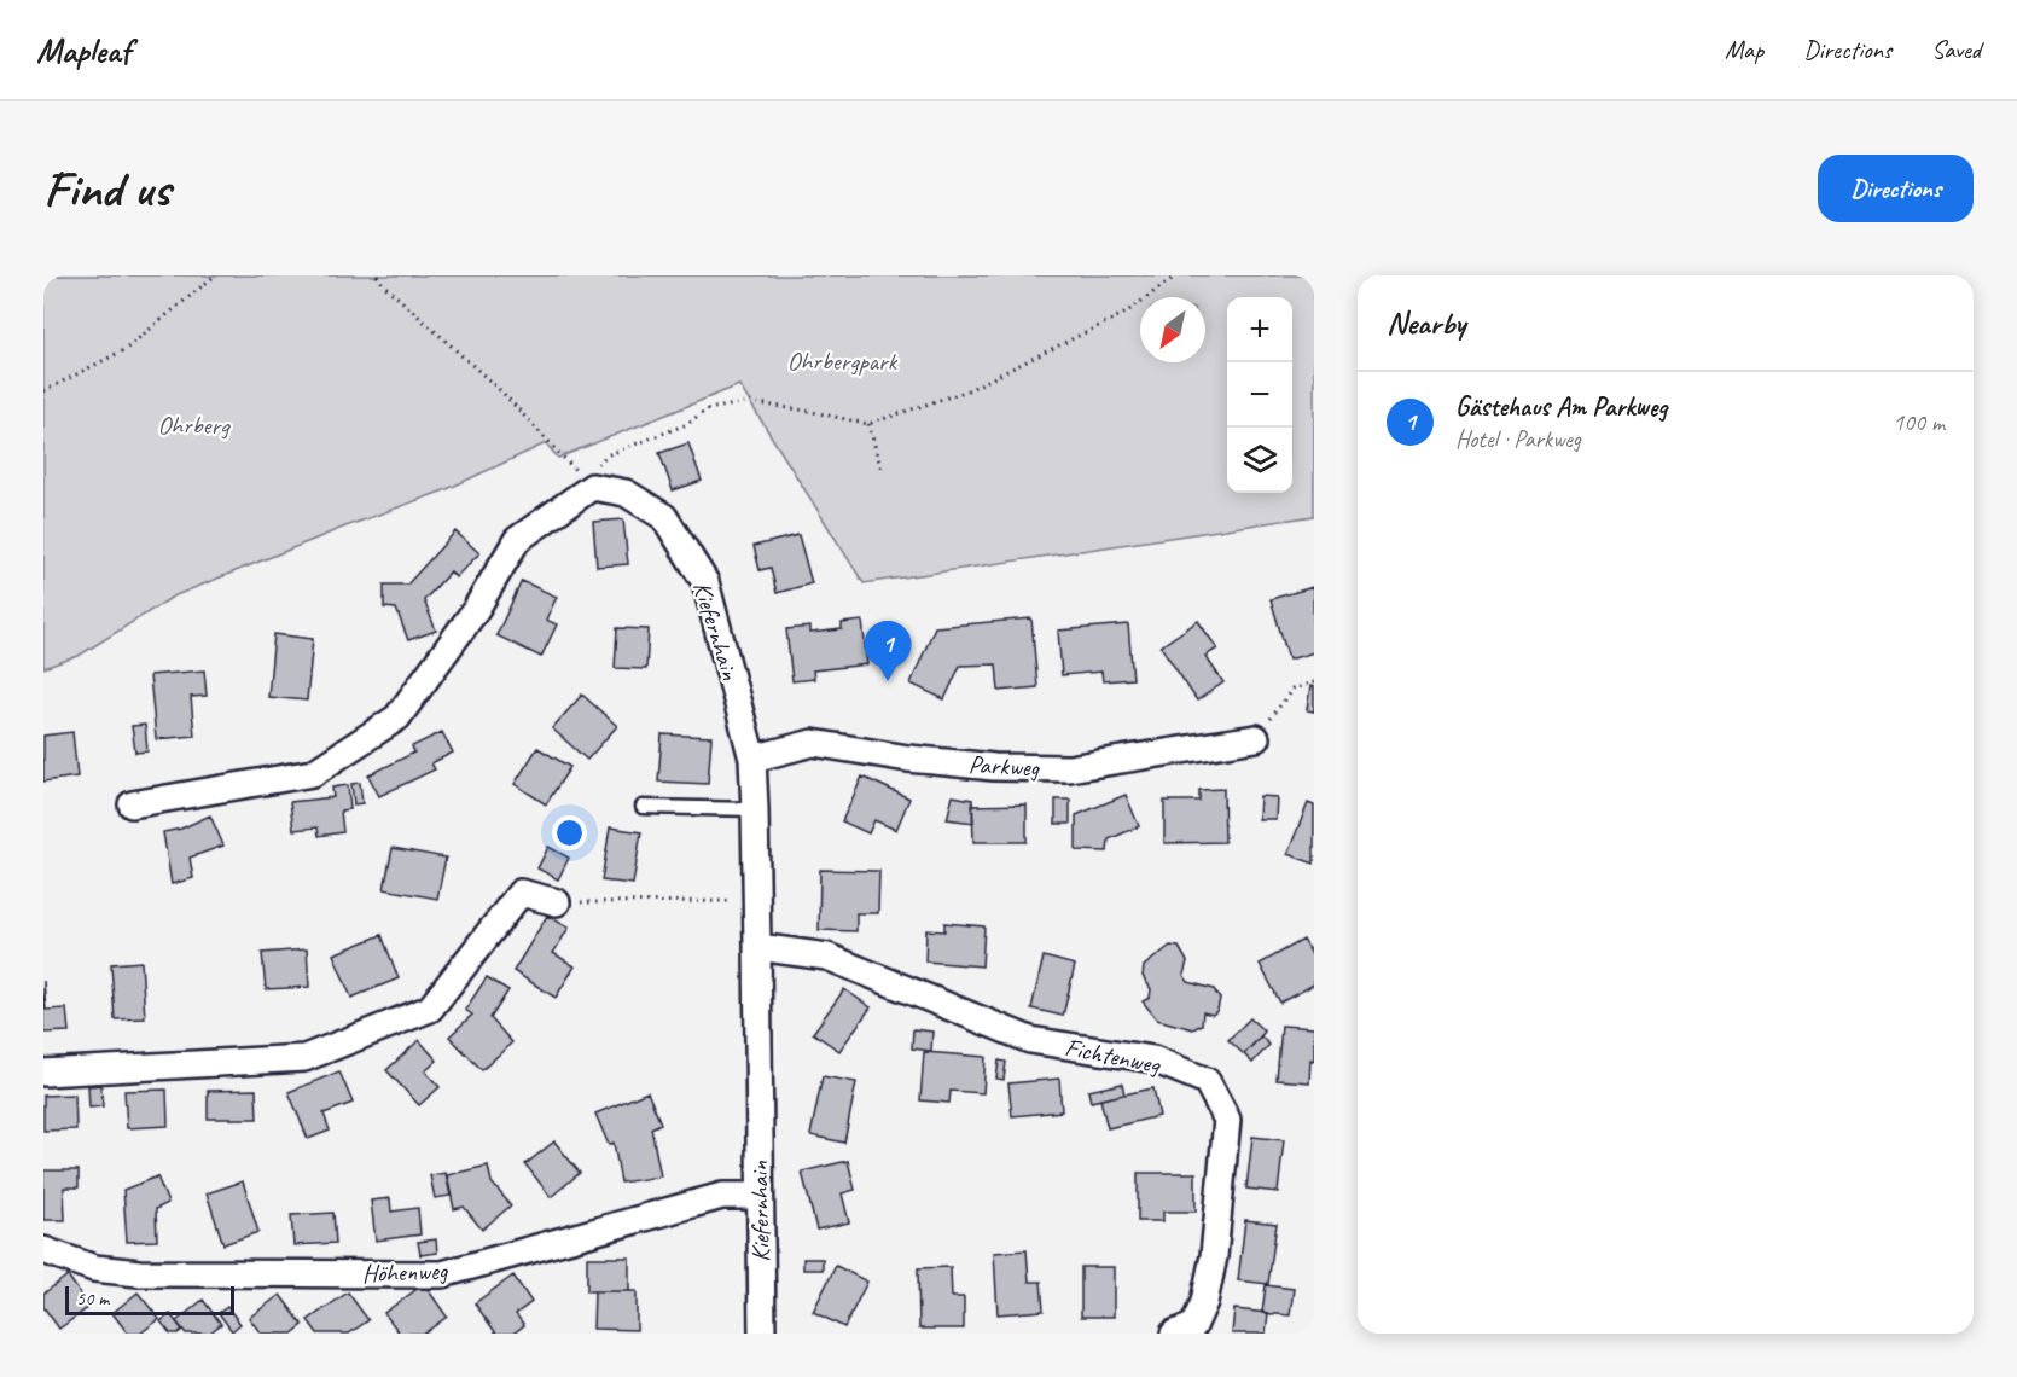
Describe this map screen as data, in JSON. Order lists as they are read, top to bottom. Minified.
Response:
{"streets":{"street":["Kiefernhain","Parkweg","Fichtenweg","Höhenweg"]},"crossings":[["Kiefernhain","Parkweg"],["Kiefernhain","Fichtenweg"],["Kiefernhain","Höhenweg"]],"parks":["Ohrbergpark","Ohrberg"],"scale_bar":"50 m","north":"bottom left","page":{"header":"Mapleaf","nav":["Map","Directions","Saved"],"buttons":"Directions","title":"Find us","heading":"Nearby","map_buttons":["+","−"],"list":[{"mark":"1","name":"Gästehaus Am Parkweg","note":"Hotel · Parkweg","value":"100 m"}],"pins":"1","scale":"50 m"}}
